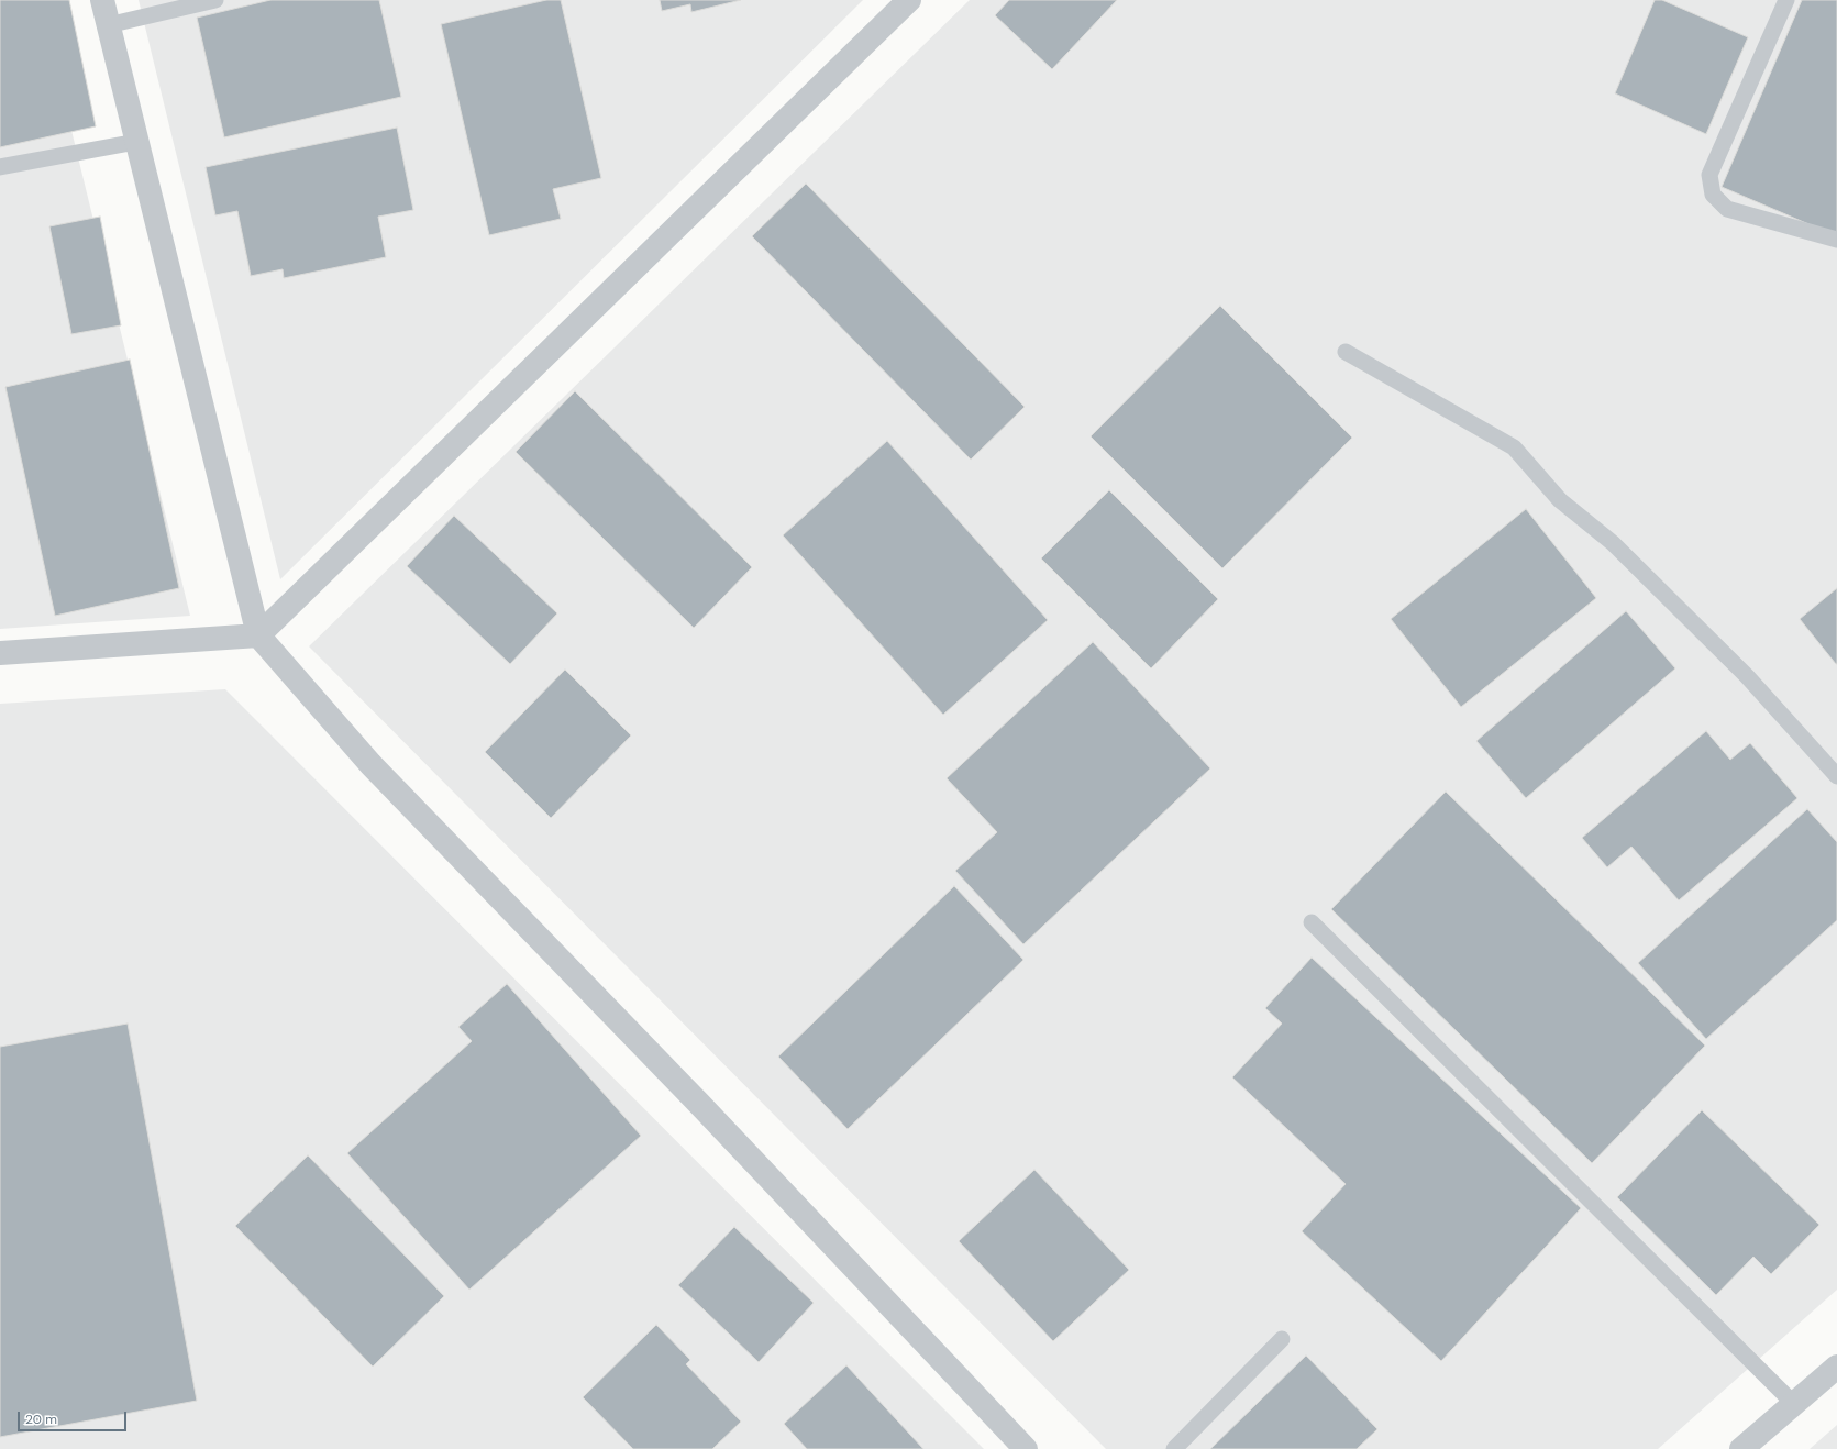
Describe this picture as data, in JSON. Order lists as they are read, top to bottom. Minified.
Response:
{"scale_bar":"20 m"}
